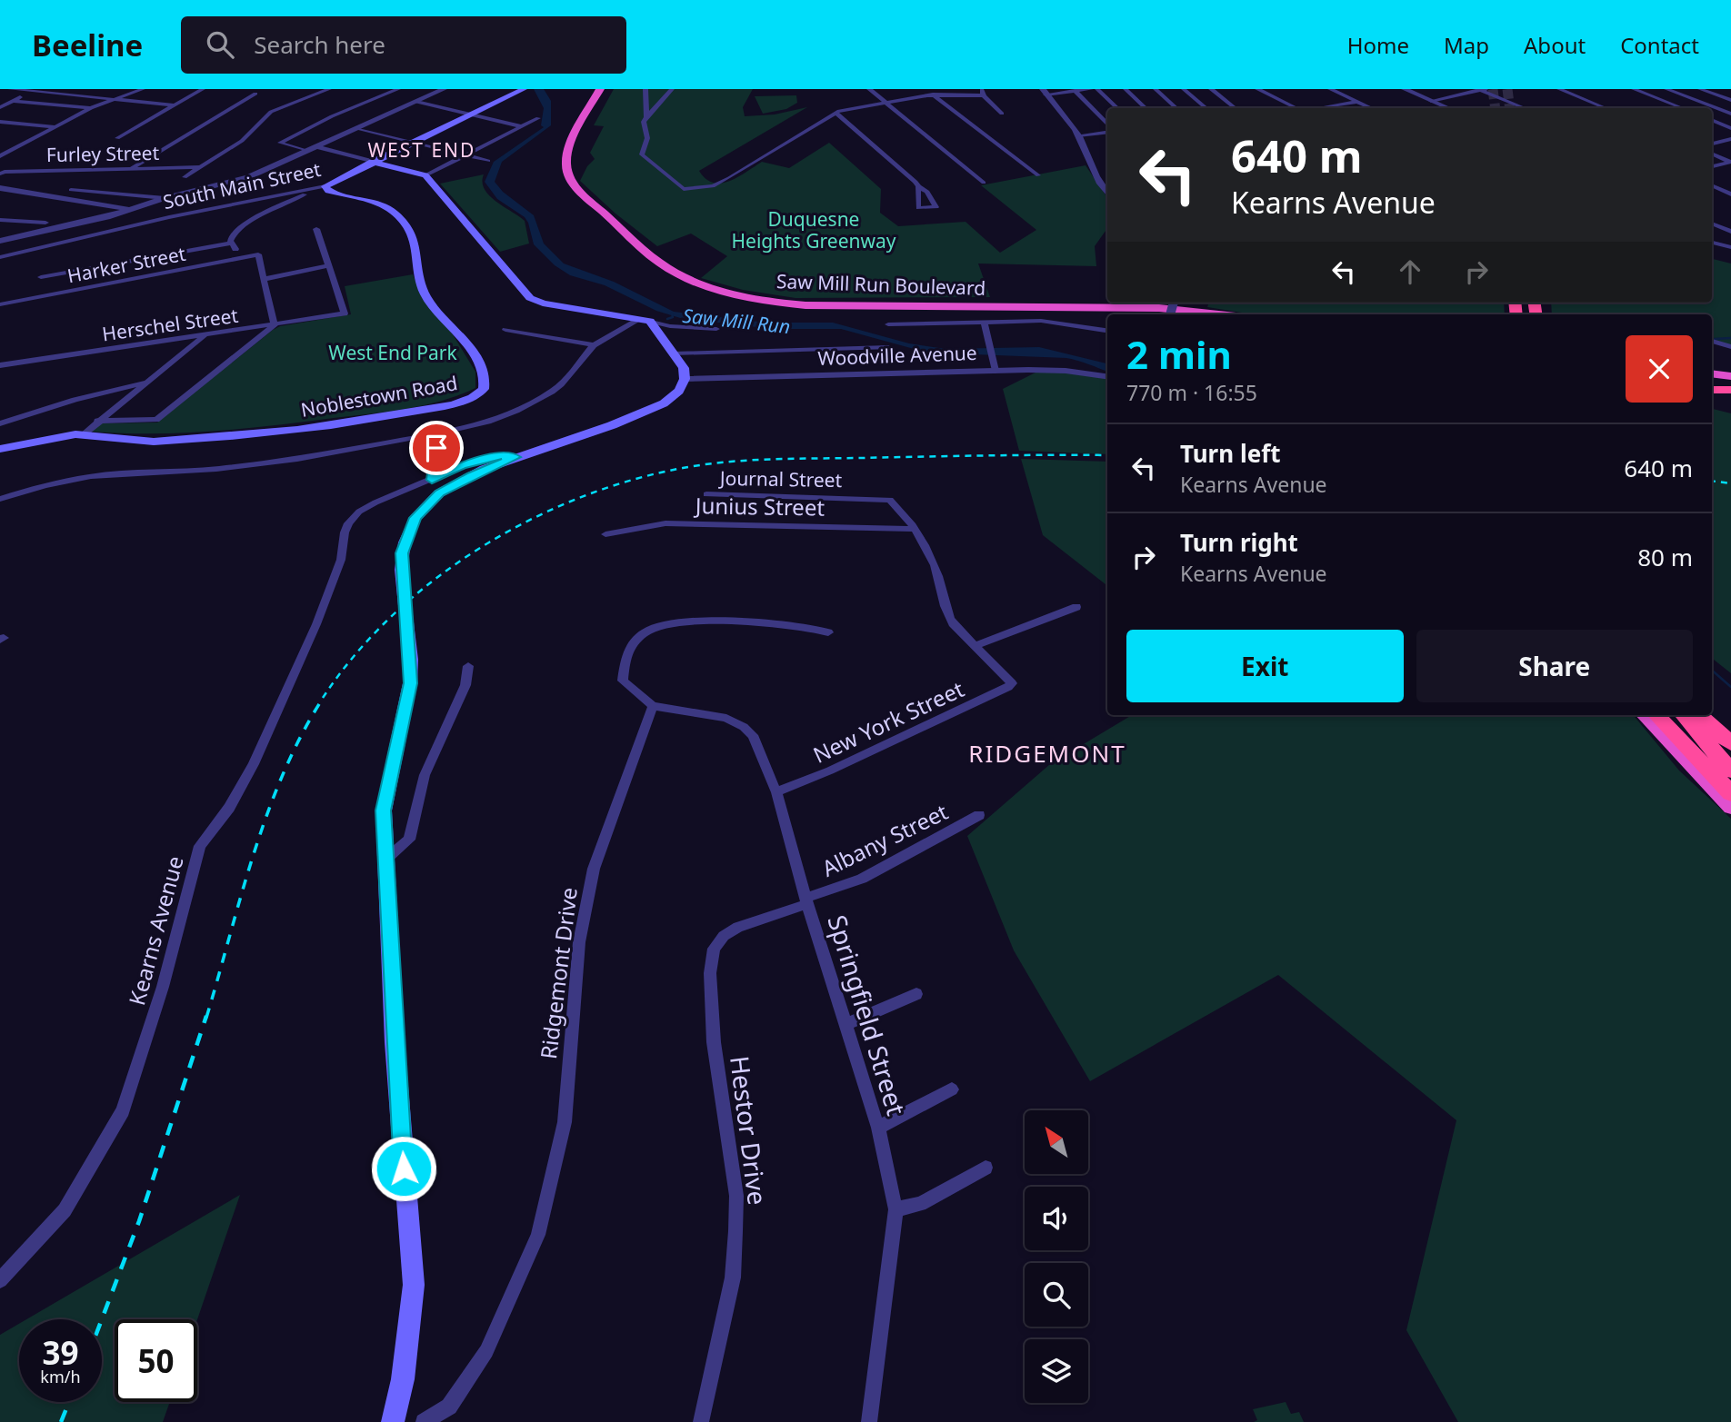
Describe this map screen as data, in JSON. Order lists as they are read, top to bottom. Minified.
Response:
{"streets":{"highway":["Saw Mill Run Boulevard"],"main road":["South Main Street","Noblestown Road"],"street":["Furley Street","Harker Street","Herschel Street","Woodville Avenue","Journal Street","Junius Street","New York Street","Albany Street","Kearns Avenue","Ridgemont Drive","Springfield Street","Hestor Drive"]},"crossings":[["South Main Street","Noblestown Road"],["Journal Street","Junius Street"],["Journal Street","New York Street"],["New York Street","Springfield Street"],["Albany Street","Springfield Street"],["Albany Street","Hestor Drive"],["Ridgemont Drive","Springfield Street"],["Springfield Street","Hestor Drive"]],"districts":["WEST END","RIDGEMONT"],"water":["Saw Mill Run"],"parks":["Duquesne Heights Greenway","West End Park"],"north":"top left","page":{"header":"Beeline","search":"Search here","nav":["Home","Map","About","Contact"],"turn":["640 m","Kearns Avenue"],"heading":["2 min","770 m · 16:55"],"list":[{"name":"Turn left","note":"Kearns Avenue","value":"640 m"},{"name":"Turn right","note":"Kearns Avenue","value":"80 m"}],"buttons":["Exit","Share"],"speed":"39 km/h","limit":"50"}}
